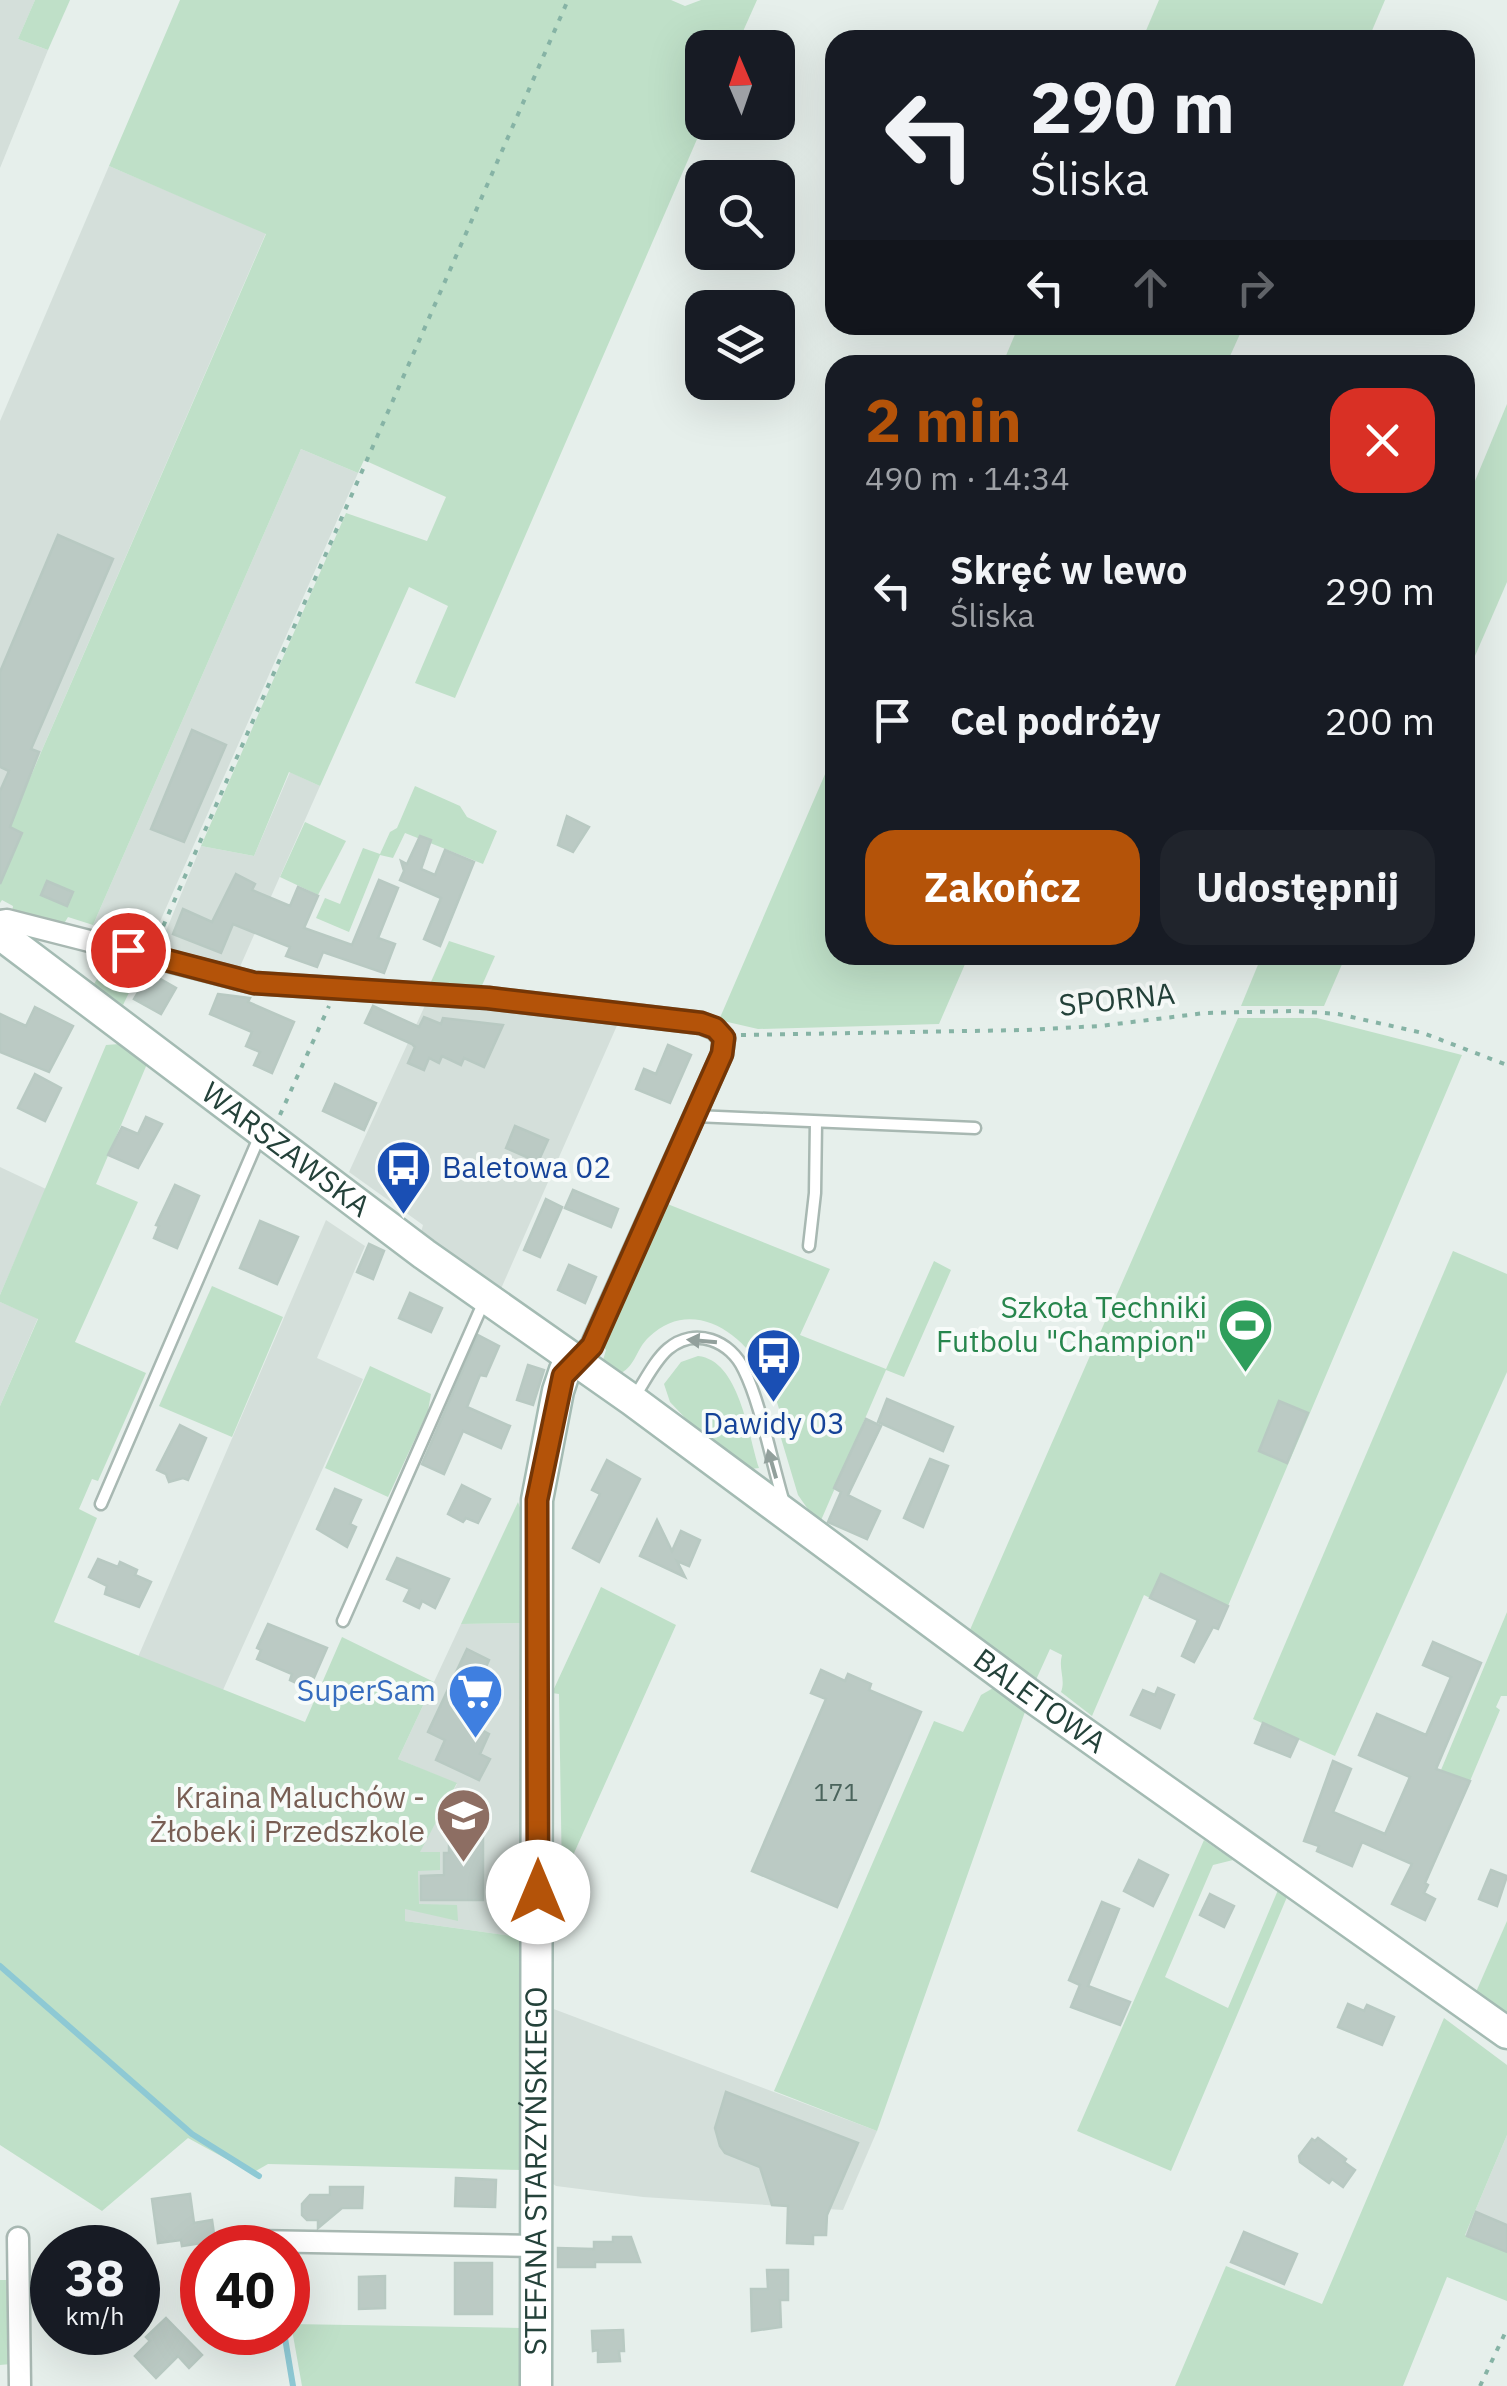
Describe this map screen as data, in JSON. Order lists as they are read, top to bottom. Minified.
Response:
{"streets":{"street":["WARSZAWSKA","BALETOWA","STEFANA STARZYŃSKIEGO"],"path":["SPORNA"]},"crossings":[["SPORNA","STEFANA STARZYŃSKIEGO"],["WARSZAWSKA","BALETOWA"],["WARSZAWSKA","STEFANA STARZYŃSKIEGO"],["BALETOWA","STEFANA STARZYŃSKIEGO"]],"places":{"bus stop":["Baletowa 02","Dawidy 03"],"sports":["Szkoła Techniki Futbolu \"Champion\""],"supermarket":["SuperSam"],"school or university":["Kraina Maluchów - Żłobek i Przedszkole"]},"house_numbers":["171"],"north":"top","page":{"turn":["290 m","Śliska"],"heading":["2 min","490 m · 14:34"],"list":[{"name":"Skręć w lewo","note":"Śliska","value":"290 m"},{"name":"Cel podróży","value":"200 m"}],"buttons":["Zakończ","Udostępnij"],"speed":"38 km/h","limit":"40"}}
